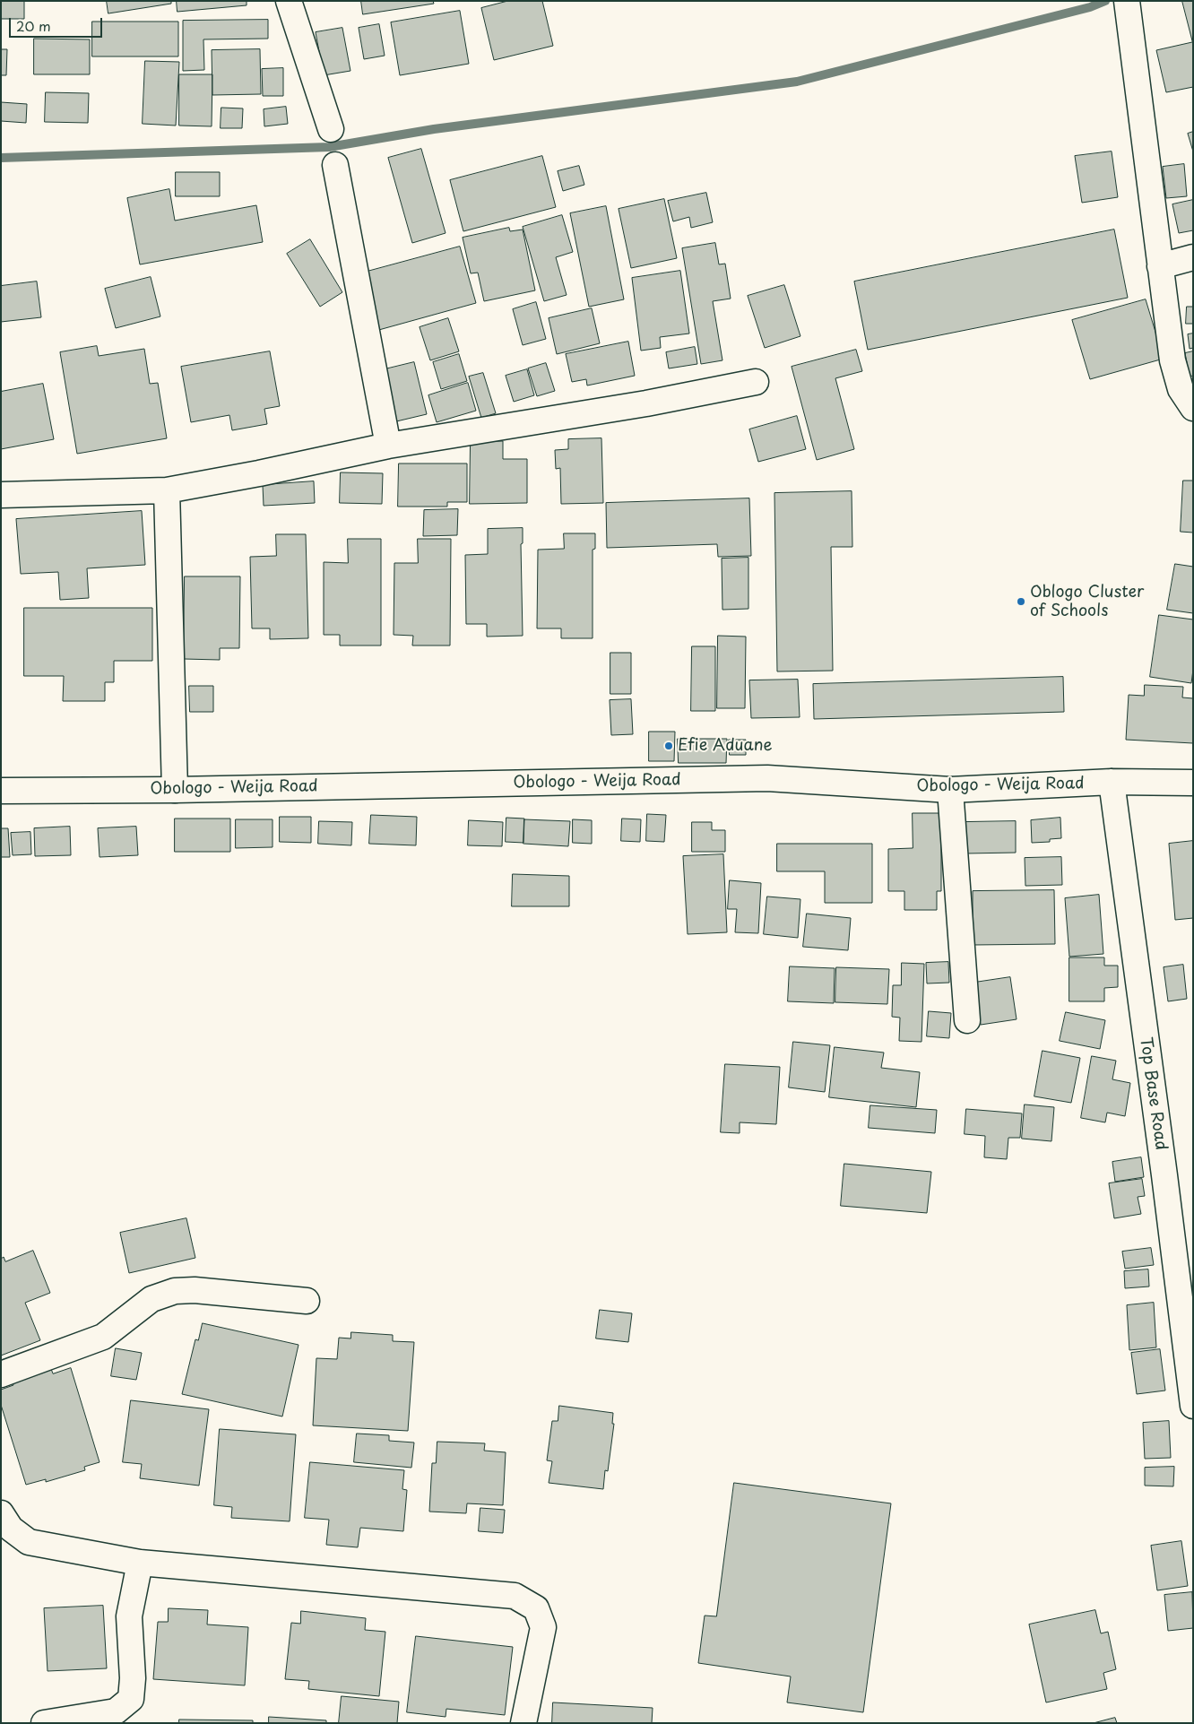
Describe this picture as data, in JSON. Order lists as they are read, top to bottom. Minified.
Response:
{"streets":{"street":["Obologo - Weija Road","Top Base Road"]},"crossings":[["Obologo - Weija Road","Top Base Road"]],"places":["Oblogo Cluster of Schools","Efie Aduane"],"scale_bar":"20 m"}
